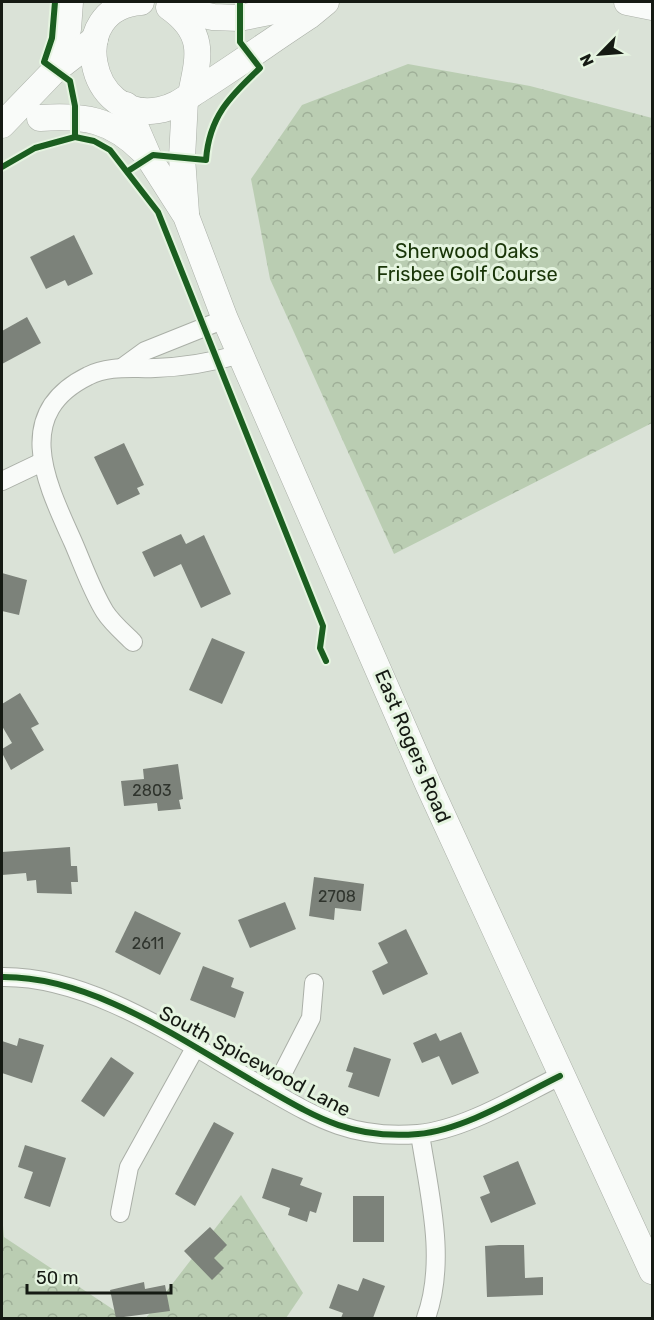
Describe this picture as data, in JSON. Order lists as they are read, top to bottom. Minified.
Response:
{"streets":{"main road":["East Rogers Road"],"street":["South Spicewood Lane"]},"crossings":[["East Rogers Road","South Spicewood Lane"]],"parks":["Sherwood Oaks Frisbee Golf Course"],"house_numbers":["2803","2708","2611"],"scale_bar":"50 m","north":"bottom left"}
